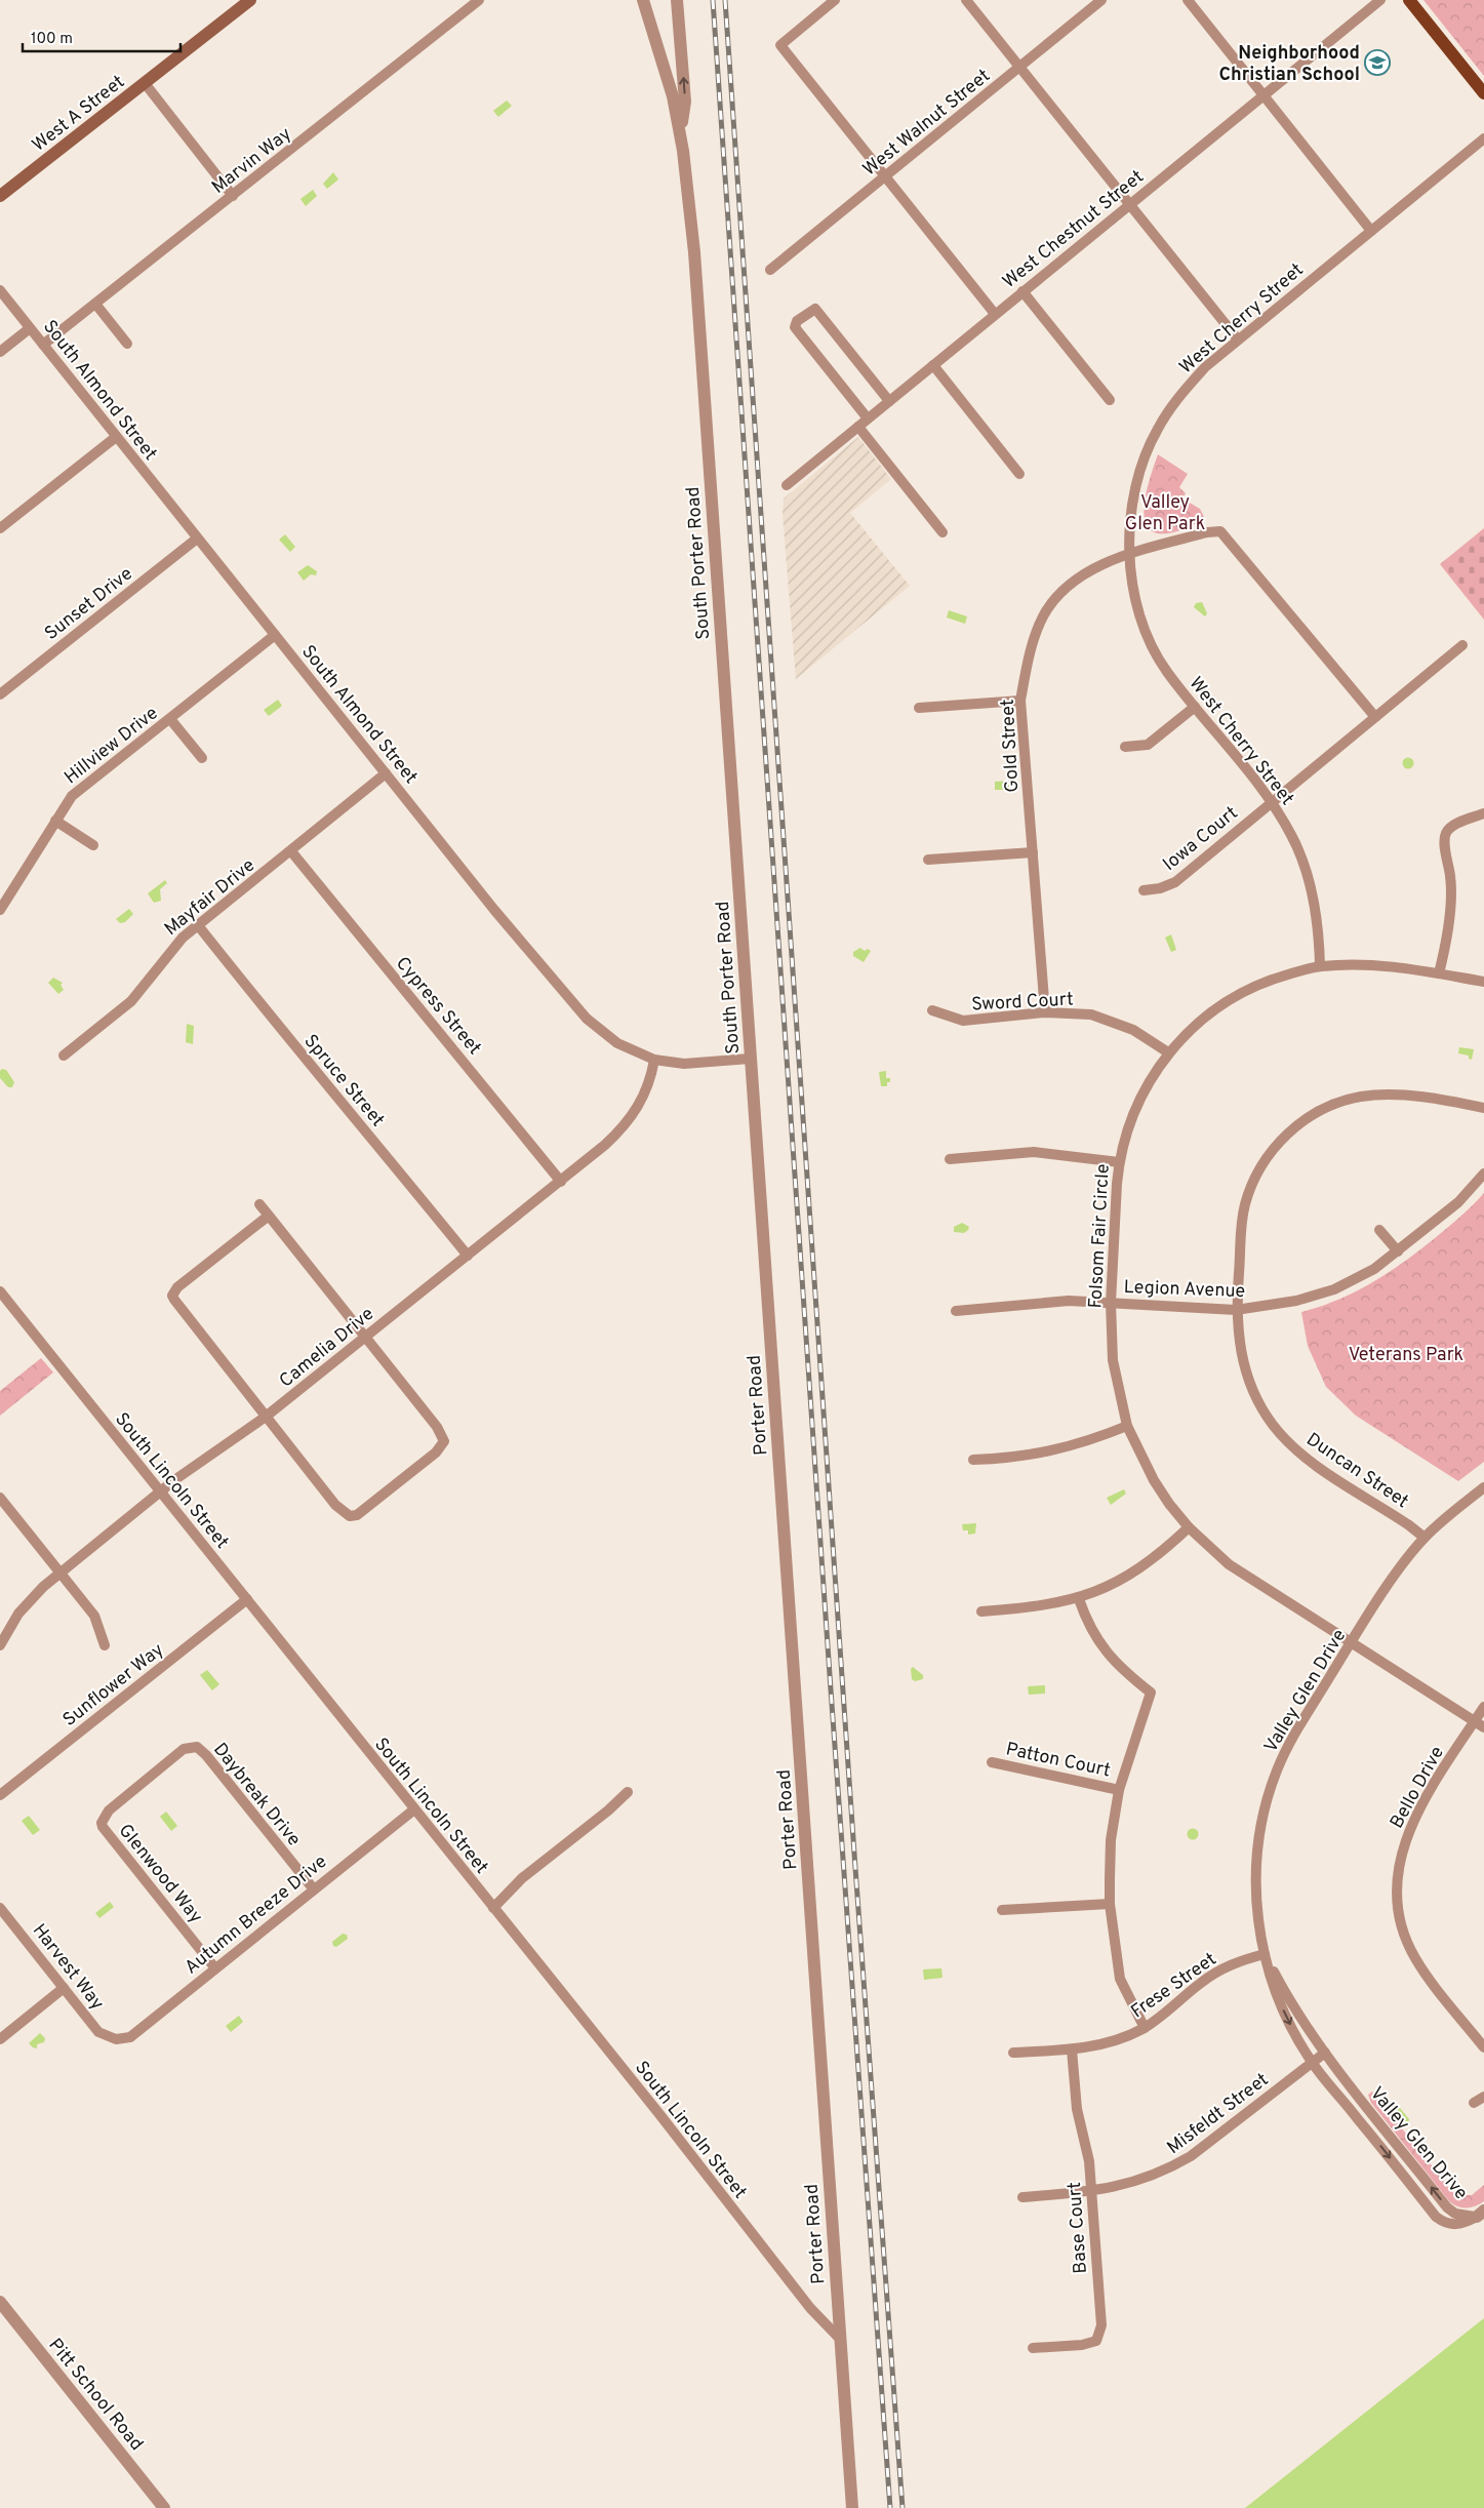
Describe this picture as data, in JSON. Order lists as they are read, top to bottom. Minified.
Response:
{"streets":{"main road":["West A Street"],"street":["West Walnut Street","Marvin Way","West Chestnut Street","West Cherry Street","South Almond Street","South Porter Road","Sunset Drive","Hillview Drive","Gold Street","Iowa Court","Mayfair Drive","Sword Court","Cypress Street","Spruce Street","Folsom Fair Circle","Legion Avenue","Camelia Drive","Porter Road","Duncan Street","South Lincoln Street","Sunflower Way","Valley Glen Drive","Patton Court","Bello Drive","Daybreak Drive","Glenwood Way","Autumn Breeze Drive","Harvest Way","Frese Street","Misfeldt Street","Base Court","Pitt School Road"]},"crossings":[["Marvin Way","South Almond Street"],["West Cherry Street","Gold Street"],["West Cherry Street","Iowa Court"],["West Cherry Street","Folsom Fair Circle"],["South Almond Street","South Porter Road"],["South Almond Street","Sunset Drive"],["South Almond Street","Hillview Drive"],["South Almond Street","Mayfair Drive"],["South Almond Street","Camelia Drive"],["South Porter Road","Porter Road"],["Gold Street","Iowa Court"],["Gold Street","Sword Court"],["Mayfair Drive","Cypress Street"],["Mayfair Drive","Spruce Street"],["Sword Court","Folsom Fair Circle"],["Cypress Street","Camelia Drive"],["Spruce Street","Camelia Drive"],["Folsom Fair Circle","Legion Avenue"],["Folsom Fair Circle","Valley Glen Drive"],["Folsom Fair Circle","Bello Drive"],["Legion Avenue","Duncan Street"],["Camelia Drive","South Lincoln Street"],["Porter Road","South Lincoln Street"],["Duncan Street","Valley Glen Drive"],["South Lincoln Street","Sunflower Way"],["South Lincoln Street","Autumn Breeze Drive"],["Valley Glen Drive","Frese Street"],["Valley Glen Drive","Misfeldt Street"],["Daybreak Drive","Glenwood Way"],["Daybreak Drive","Autumn Breeze Drive"],["Glenwood Way","Autumn Breeze Drive"],["Autumn Breeze Drive","Harvest Way"],["Frese Street","Base Court"],["Misfeldt Street","Base Court"]],"parks":["Valley Glen Park","Veterans Park"],"places":{"school or university":["Neighborhood Christian School"]},"scale_bar":"100 m"}
